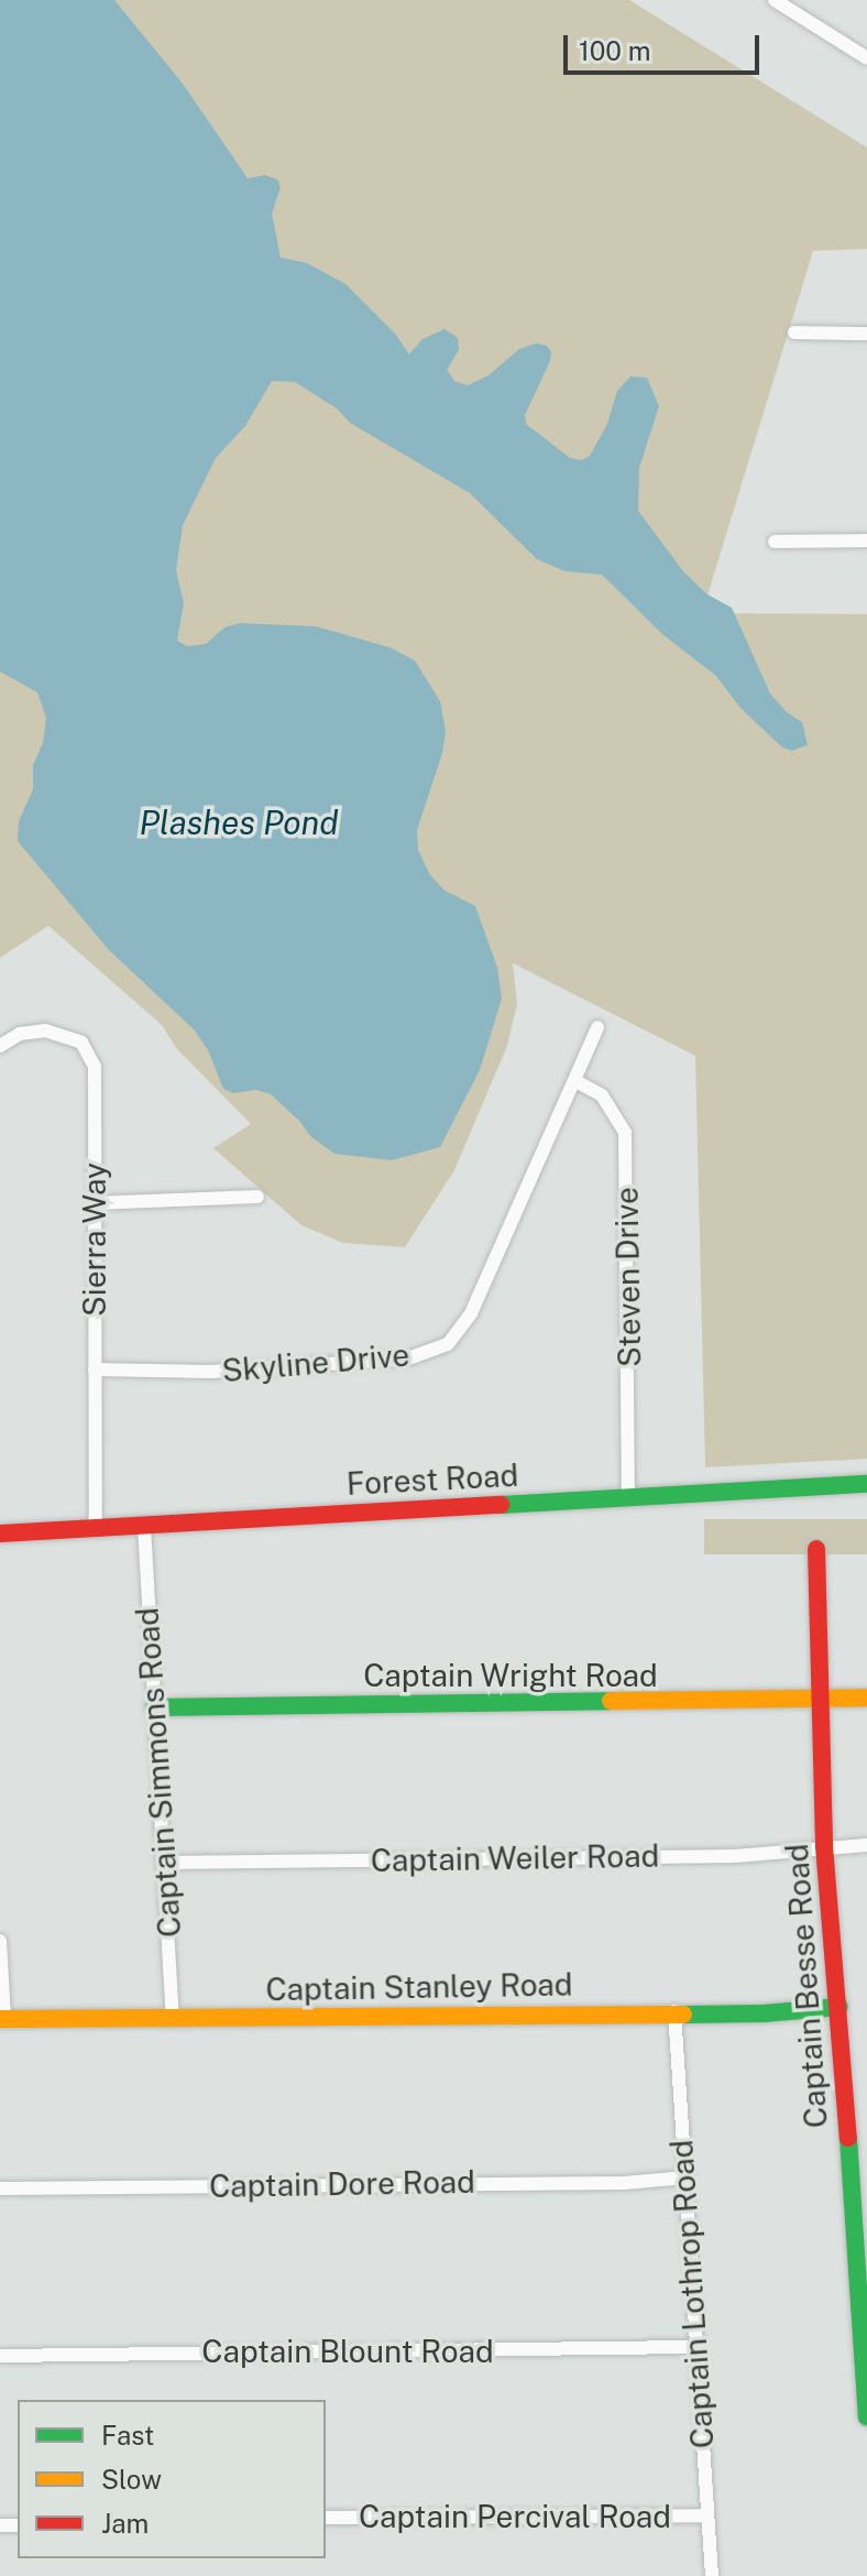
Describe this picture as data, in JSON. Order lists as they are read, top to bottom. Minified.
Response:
{"streets":{"street":["Sierra Way","Steven Drive","Skyline Drive","Forest Road","Captain Wright Road","Captain Simmons Road","Captain Weiler Road","Captain Besse Road","Captain Stanley Road","Captain Dore Road","Captain Lothrop Road","Captain Blount Road","Captain Percival Road"]},"crossings":[["Sierra Way","Skyline Drive"],["Sierra Way","Forest Road"],["Steven Drive","Skyline Drive"],["Steven Drive","Forest Road"],["Forest Road","Captain Simmons Road"],["Captain Wright Road","Captain Simmons Road"],["Captain Wright Road","Captain Besse Road"],["Captain Simmons Road","Captain Weiler Road"],["Captain Simmons Road","Captain Stanley Road"],["Captain Weiler Road","Captain Besse Road"],["Captain Besse Road","Captain Stanley Road"],["Captain Stanley Road","Captain Lothrop Road"],["Captain Dore Road","Captain Lothrop Road"],["Captain Lothrop Road","Captain Blount Road"],["Captain Lothrop Road","Captain Percival Road"]],"water":["Plashes Pond"],"legend":["Fast","Slow","Jam"],"scale_bar":"100 m"}
